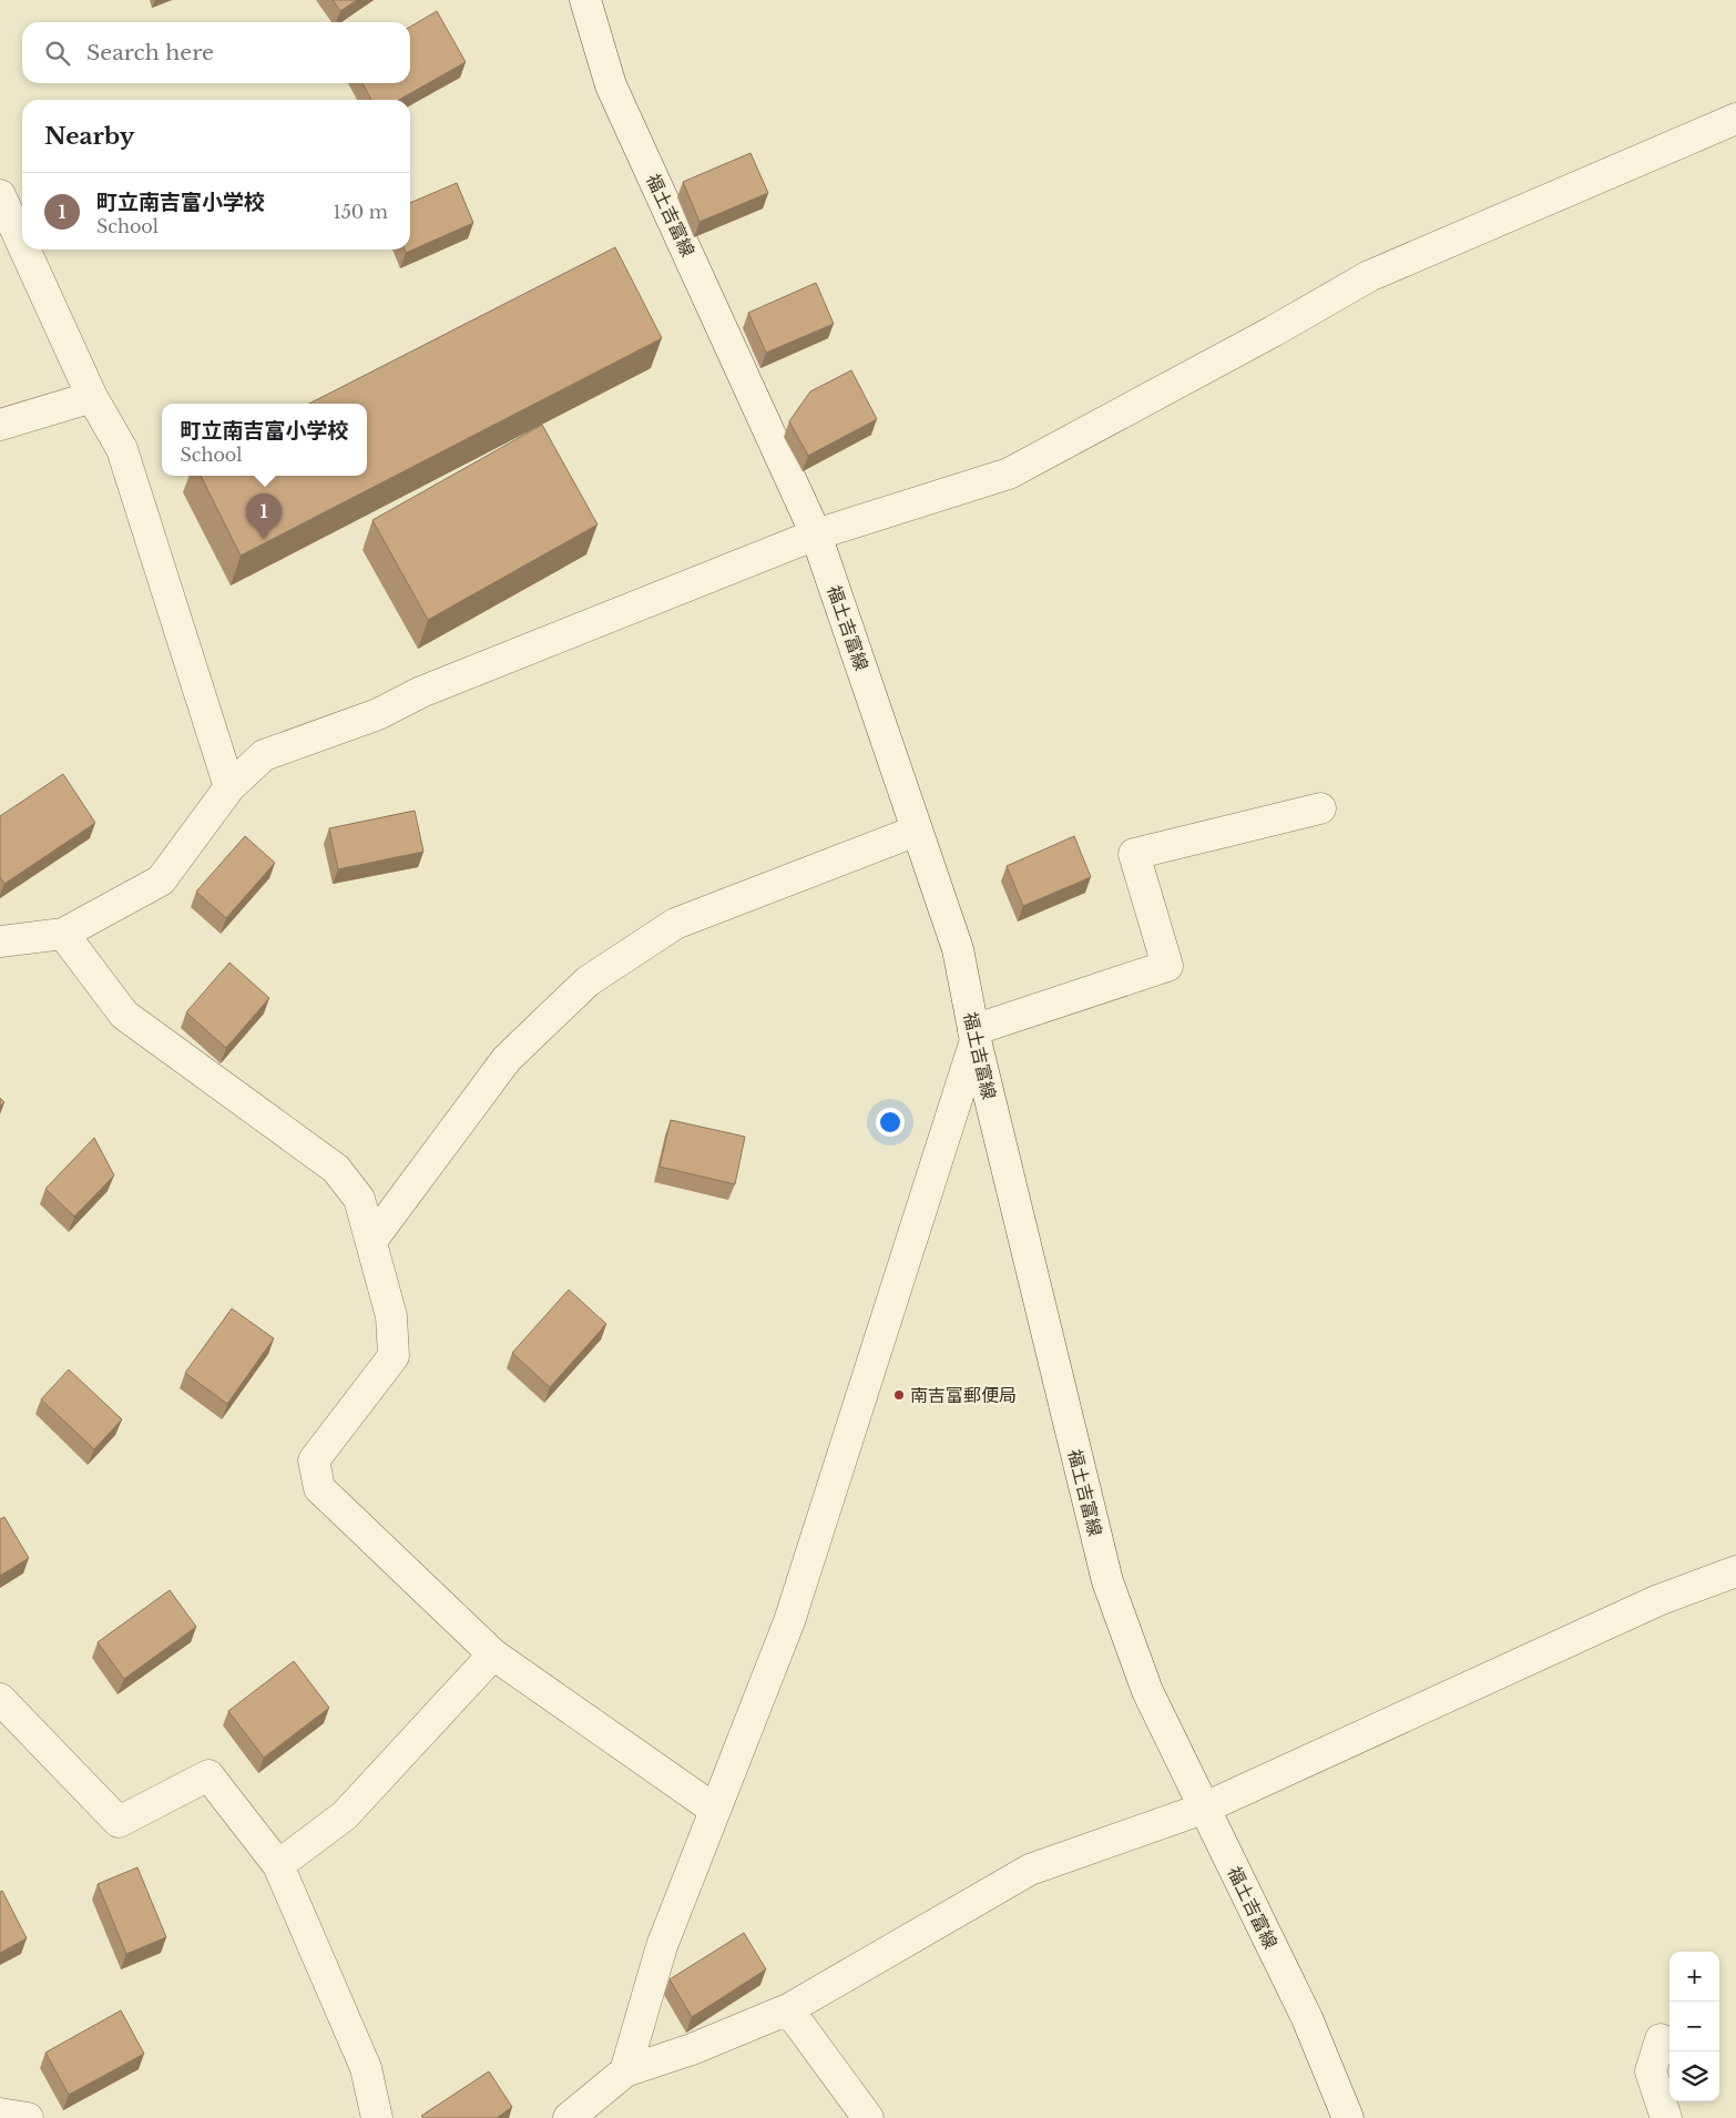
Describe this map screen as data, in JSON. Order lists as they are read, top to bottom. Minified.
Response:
{"streets":{"street":["福土吉富線"]},"places":["南吉富郵便局"],"page":{"search":"Search here","heading":"Nearby","list":[{"mark":"1","name":"町立南吉富小学校","note":"School","value":"150 m"}],"popup":["町立南吉富小学校","School"],"pins":"1","map_buttons":["+","−"]}}
